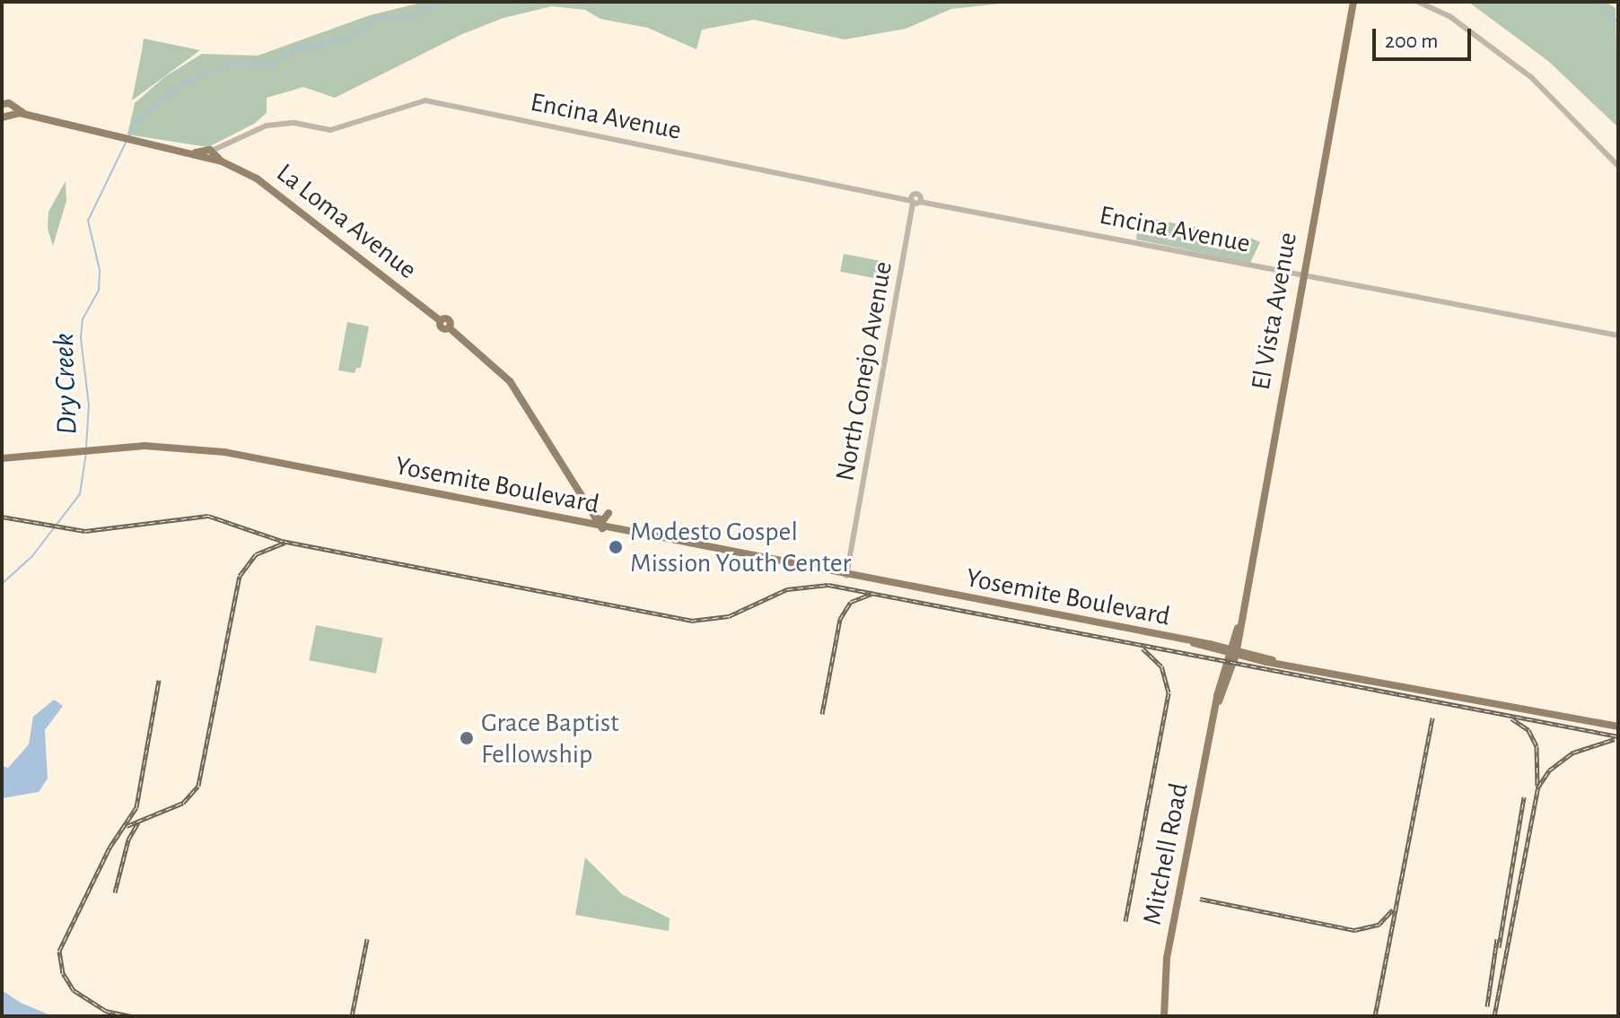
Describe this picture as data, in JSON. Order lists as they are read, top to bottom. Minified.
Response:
{"streets":{"main road":["La Loma Avenue","El Vista Avenue","Yosemite Boulevard","Mitchell Road"],"street":["Encina Avenue","North Conejo Avenue"]},"crossings":[["Encina Avenue","La Loma Avenue"],["Encina Avenue","El Vista Avenue"],["Encina Avenue","North Conejo Avenue"],["El Vista Avenue","Yosemite Boulevard"],["El Vista Avenue","Mitchell Road"],["North Conejo Avenue","Yosemite Boulevard"],["Yosemite Boulevard","Mitchell Road"]],"water":["Dry Creek"],"places":["Modesto Gospel Mission Youth Center","Grace Baptist Fellowship"],"scale_bar":"200 m"}
